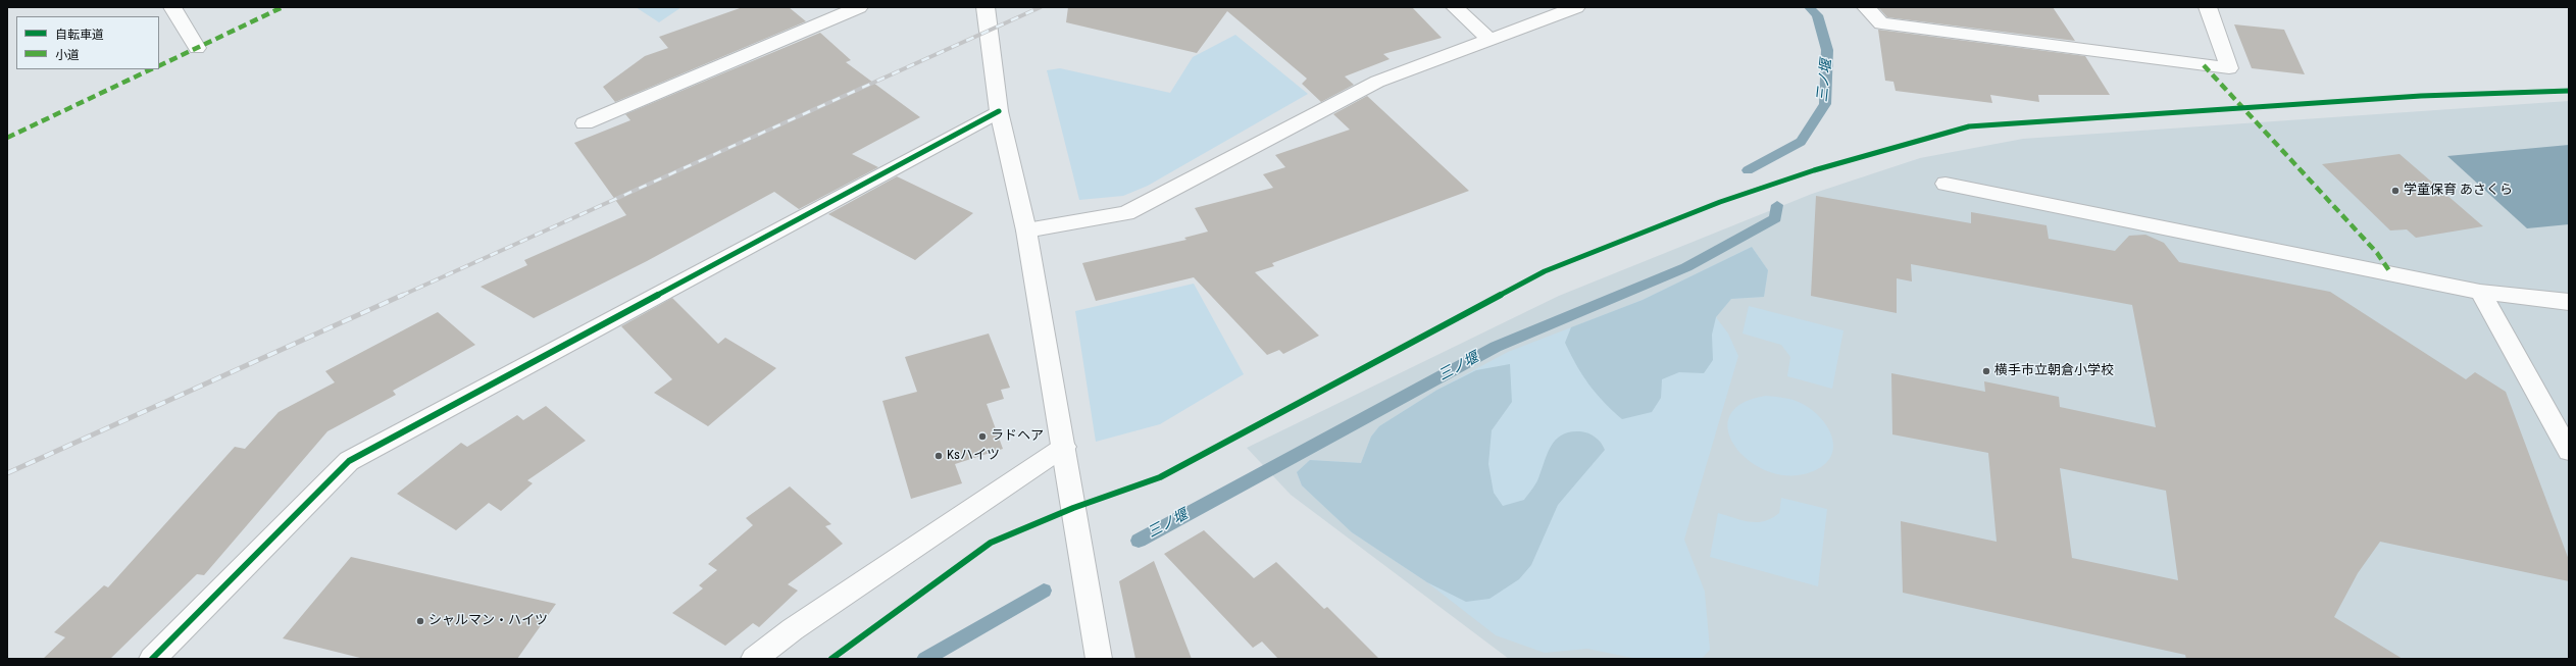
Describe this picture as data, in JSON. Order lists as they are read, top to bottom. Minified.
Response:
{"water":["三ノ堰"],"places":["学童保育 あさくら","横手市立朝倉小学校","ラドヘア","Ksハイツ","シャルマン・ハイツ"],"legend":["自転車道","小道"]}
